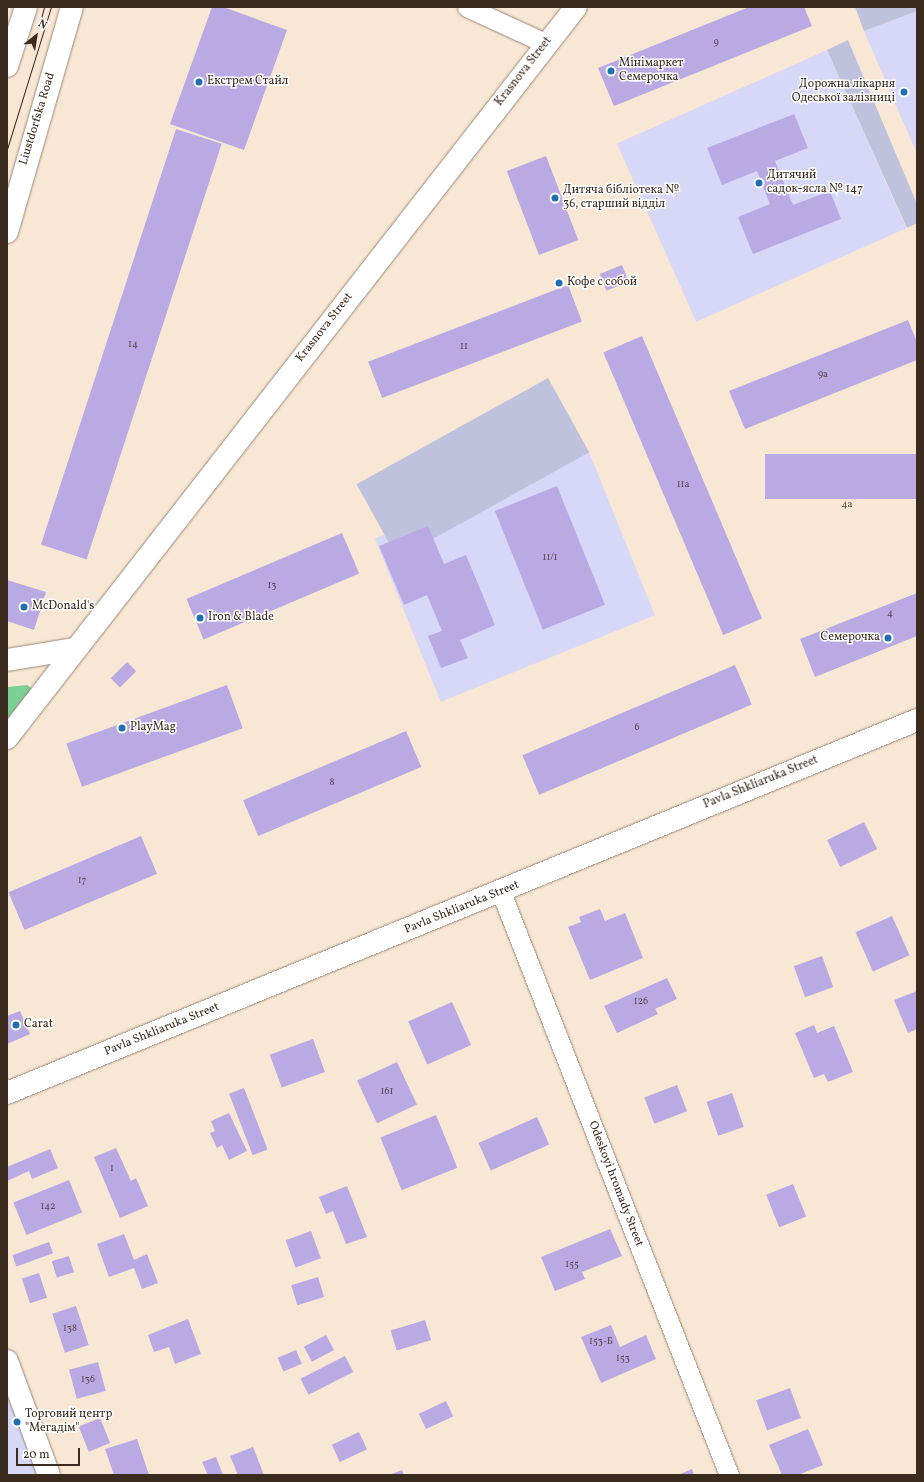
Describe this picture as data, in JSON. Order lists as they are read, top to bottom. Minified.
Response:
{"streets":{"main road":["Krasnova Street","Liustdorfska Road","Pavla Shkliaruka Street"],"street":["Odeskoyi hromady Street"]},"crossings":[["Pavla Shkliaruka Street","Odeskoyi hromady Street"]],"places":["Мінімаркет Семерочка","Екстрем Стайл","Дорожна лікарня Одеської залізниці","Дитячий садок-ясла № 147","Дитяча бібліотека № 36, старший відділ","Кофе с собой","McDonald's","Iron & Blade","Семерочка","PlayMag","Carat","Торговий центр \"Мегадім\""],"house_numbers":["9","14","11","9а","11а","4а","11/1","13","4","6","8","17","126","161","1","142","155","138","153-Б","153","136"],"scale_bar":"20 m","north":"top right"}
